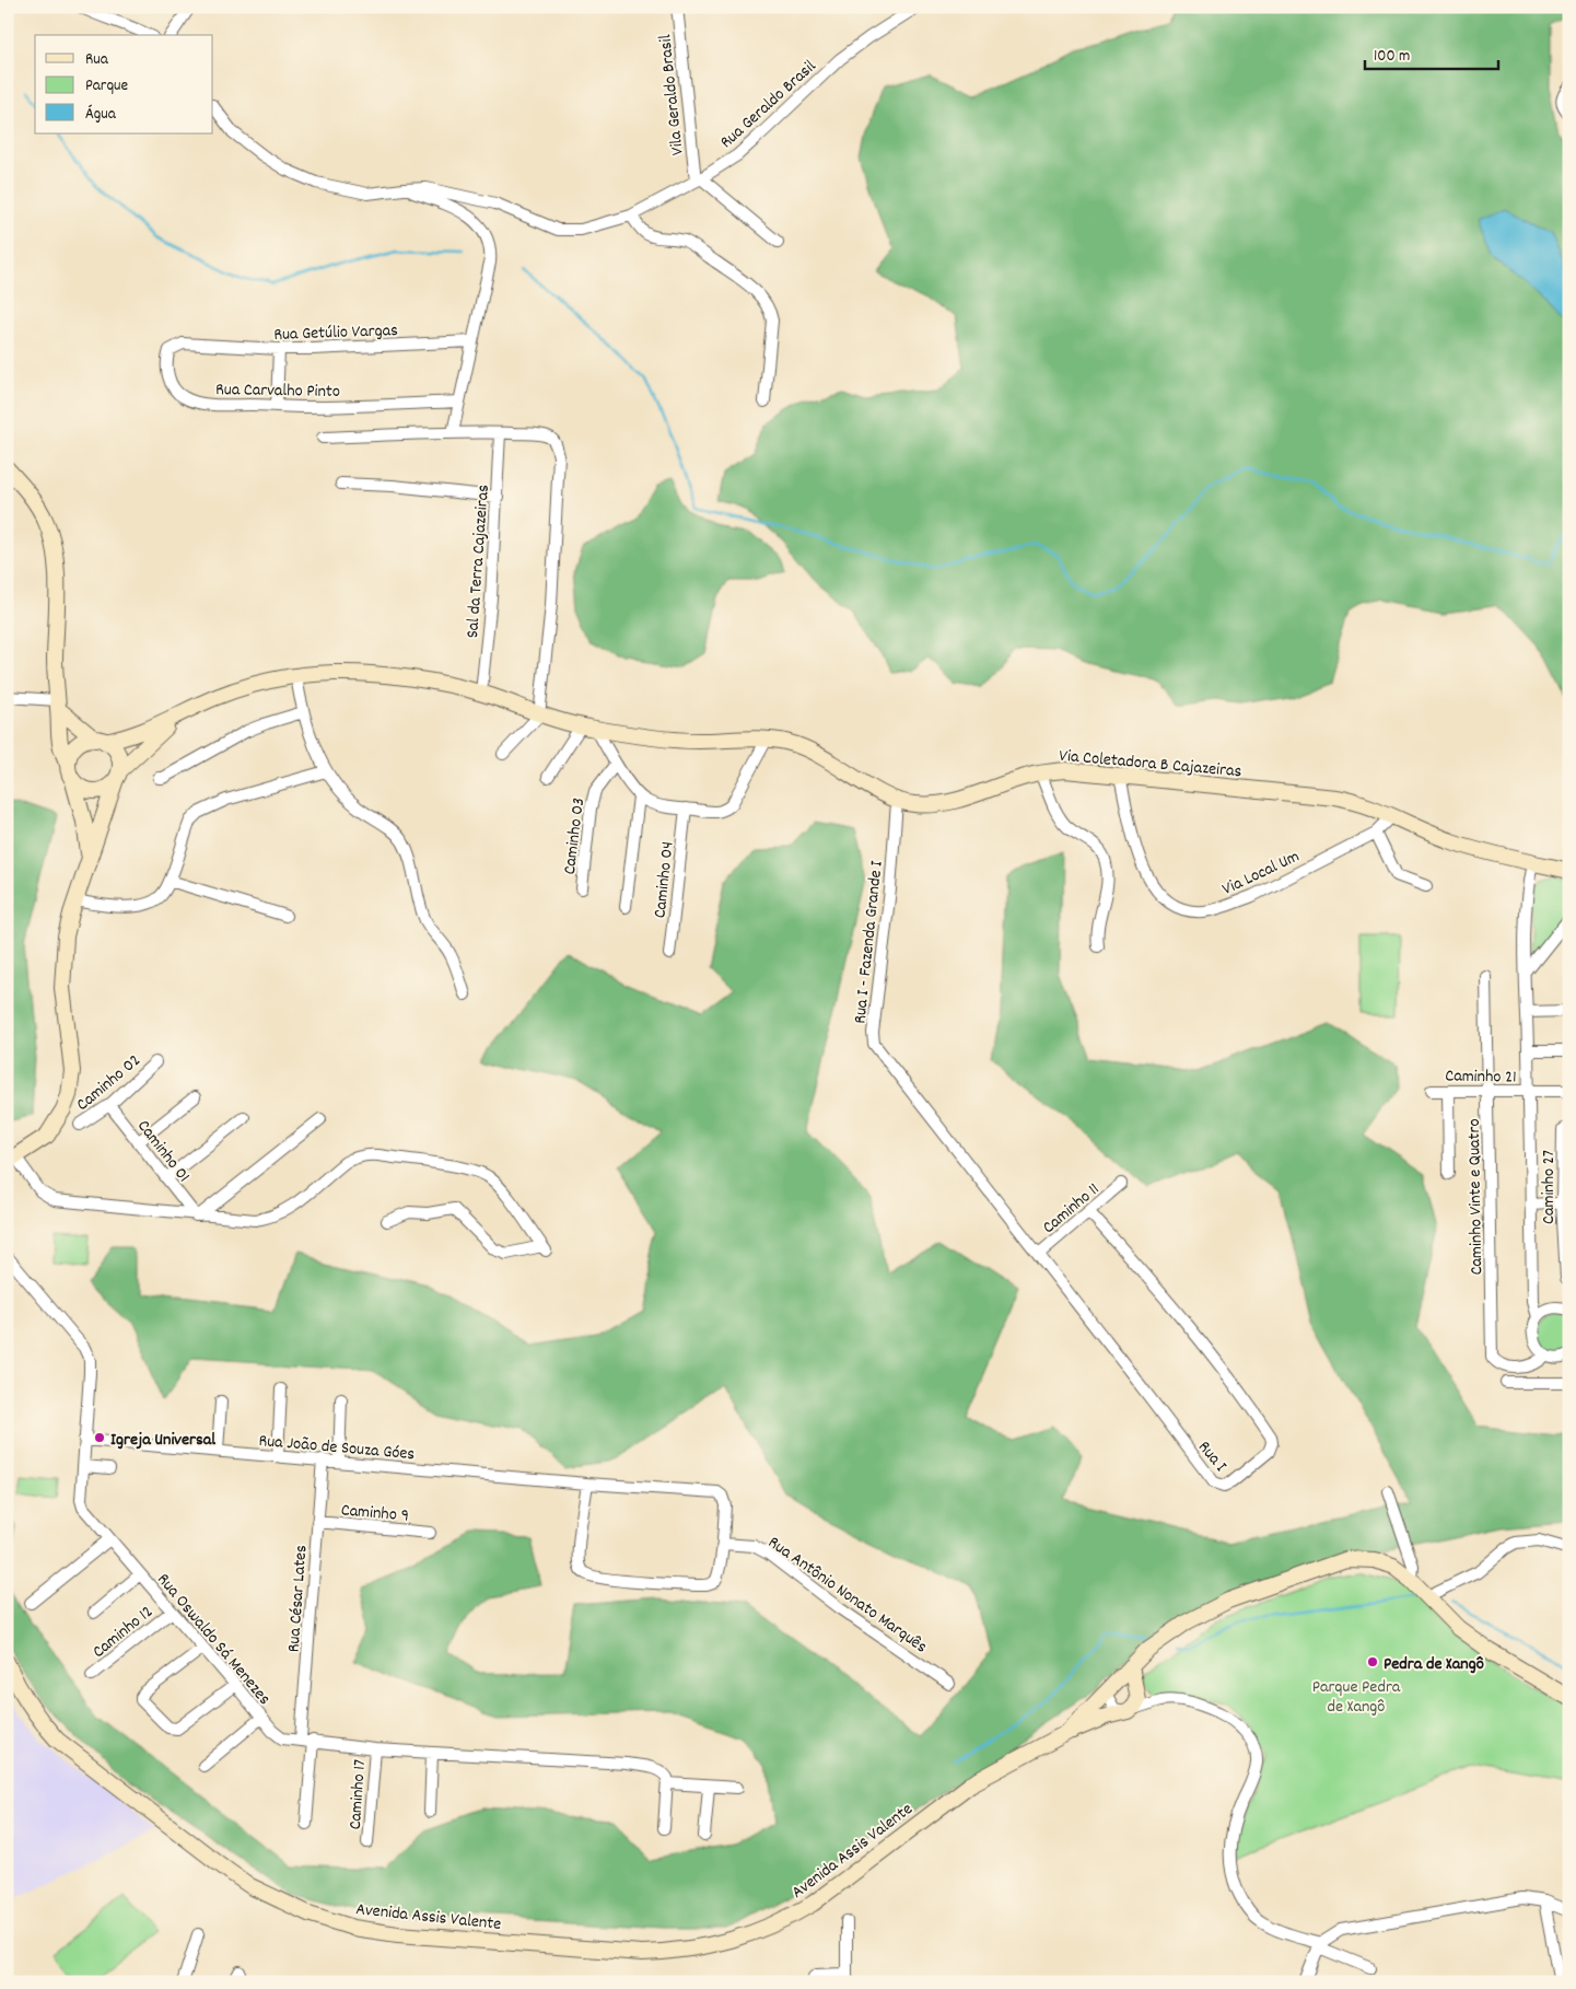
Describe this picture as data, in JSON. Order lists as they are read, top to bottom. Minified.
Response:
{"streets":{"main road":["Via Coletadora B Cajazeiras","Avenida Assis Valente"],"street":["Vila Geraldo Brasil","Rua Geraldo Brasil","Rua Getúlio Vargas","Rua Carvalho Pinto","Sal da Terra Cajazeiras","Caminho 03","Via Local Um","Caminho 04","Rua I - Fazenda Grande I","Caminho 21","Caminho 02","Caminho 01","Caminho 27","Caminho Vinte e Quatro","Caminho 11","Rua João de Souza Góes","Rua I","Caminho 9","Rua Antônio Nonato Marquês","Rua César Lates","Caminho 12","Rua Oswaldo Sá Menezes","Caminho 17"]},"crossings":[["Vila Geraldo Brasil","Rua Geraldo Brasil"],["Rua Getúlio Vargas","Rua Carvalho Pinto"],["Sal da Terra Cajazeiras","Via Coletadora B Cajazeiras"],["Via Coletadora B Cajazeiras","Via Local Um"],["Via Coletadora B Cajazeiras","Rua I - Fazenda Grande I"],["Rua I - Fazenda Grande I","Rua I"],["Caminho 21","Caminho Vinte e Quatro"],["Caminho 02","Caminho 01"],["Caminho 11","Rua I"],["Rua João de Souza Góes","Rua Antônio Nonato Marquês"],["Rua João de Souza Góes","Rua César Lates"],["Rua João de Souza Góes","Rua Oswaldo Sá Menezes"],["Caminho 9","Rua César Lates"],["Rua César Lates","Rua Oswaldo Sá Menezes"],["Caminho 12","Rua Oswaldo Sá Menezes"],["Rua Oswaldo Sá Menezes","Caminho 17"]],"parks":["Parque Pedra de Xangô"],"places":["Igreja Universal","Pedra de Xangô"],"legend":["Rua","Parque","Água"],"scale_bar":"100 m"}
